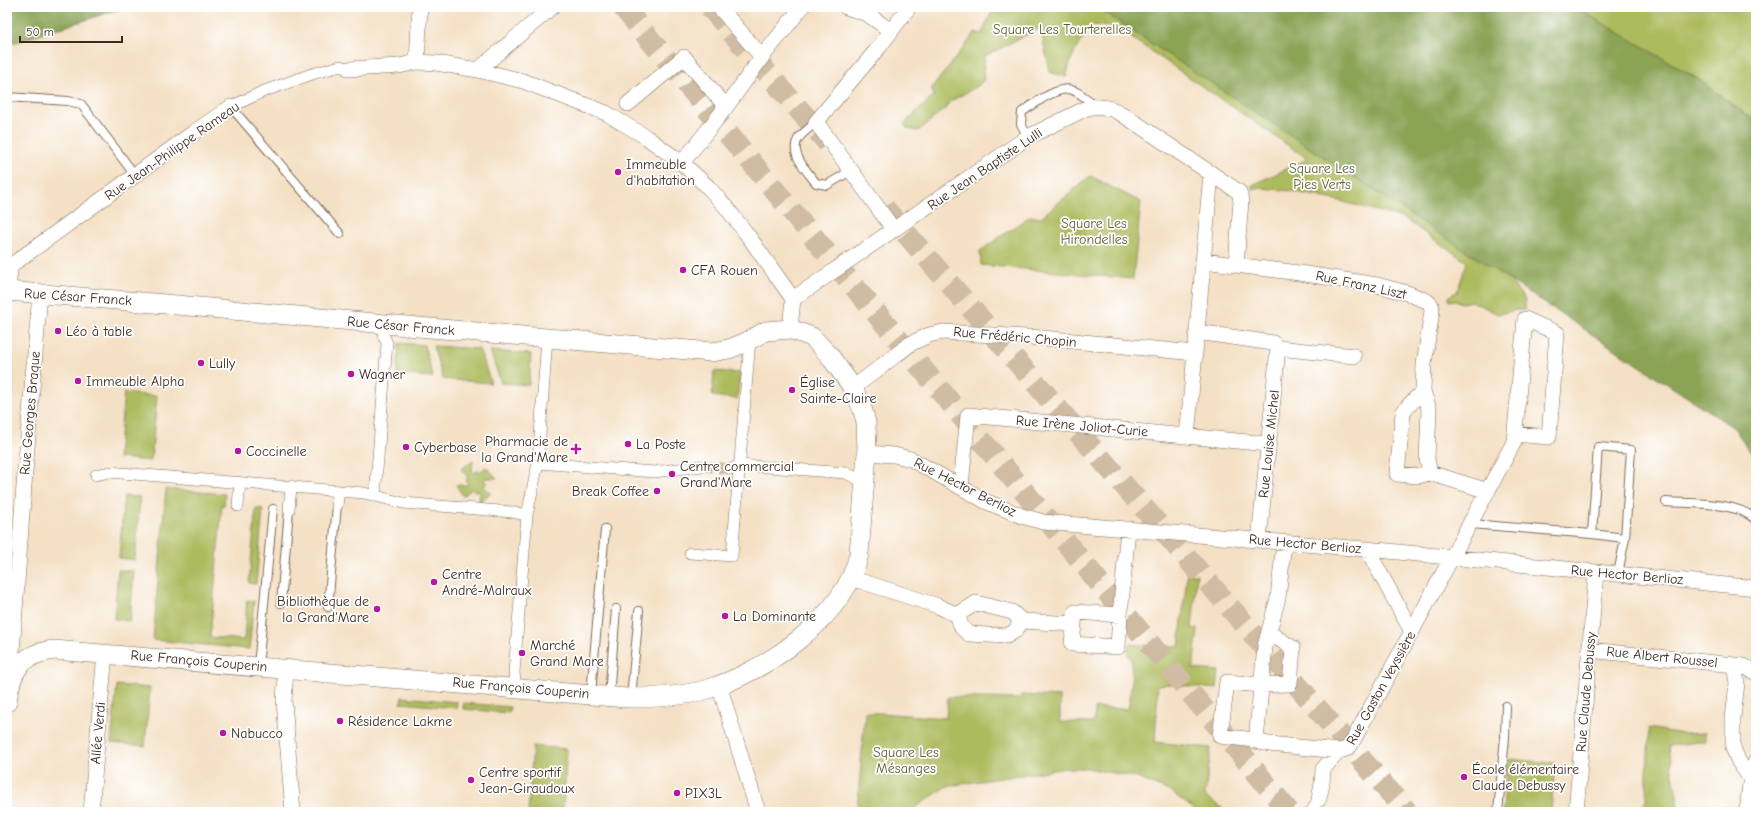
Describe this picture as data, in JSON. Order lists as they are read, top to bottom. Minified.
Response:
{"streets":{"street":["Rue Jean-Philippe Rameau","Rue Jean Baptiste Lulli","Rue Franz Liszt","Rue César Franck","Rue Frédéric Chopin","Rue Georges Braque","Rue Irène Joliot-Curie","Rue Louise Michel","Rue Hector Berlioz","Rue Albert Roussel","Rue François Couperin","Rue Gaston Veyssière","Rue Claude Debussy","Allée Verdi"]},"crossings":[["Rue Jean-Philippe Rameau","Rue Jean Baptiste Lulli"],["Rue Jean-Philippe Rameau","Rue César Franck"],["Rue César Franck","Rue Georges Braque"],["Rue Georges Braque","Rue François Couperin"],["Rue Irène Joliot-Curie","Rue Louise Michel"],["Rue Irène Joliot-Curie","Rue Hector Berlioz"],["Rue Louise Michel","Rue Hector Berlioz"],["Rue Hector Berlioz","Rue François Couperin"],["Rue Hector Berlioz","Rue Gaston Veyssière"],["Rue Hector Berlioz","Rue Claude Debussy"],["Rue Albert Roussel","Rue Claude Debussy"],["Rue François Couperin","Allée Verdi"]],"parks":["Square Les Tourterelles","Square Les Pies Verts","Square Les Hirondelles","Square Les Mésanges"],"places":{"other":["Immeuble d'habitation","CFA Rouen","Léo à table","Lully","Wagner","Immeuble Alpha","Église Sainte-Claire","La Poste","Cyberbase","Coccinelle","Centre commercial Grand'Mare","Break Coffee","Centre André-Malraux","Bibliothèque de la Grand'Mare","La Dominante","Marché Grand Mare","Résidence Lakme","Nabucco","École élémentaire Claude Debussy","Centre sportif Jean-Giraudoux","PIX3L"],"health":["Pharmacie de la Grand'Mare"]},"scale_bar":"50 m"}
